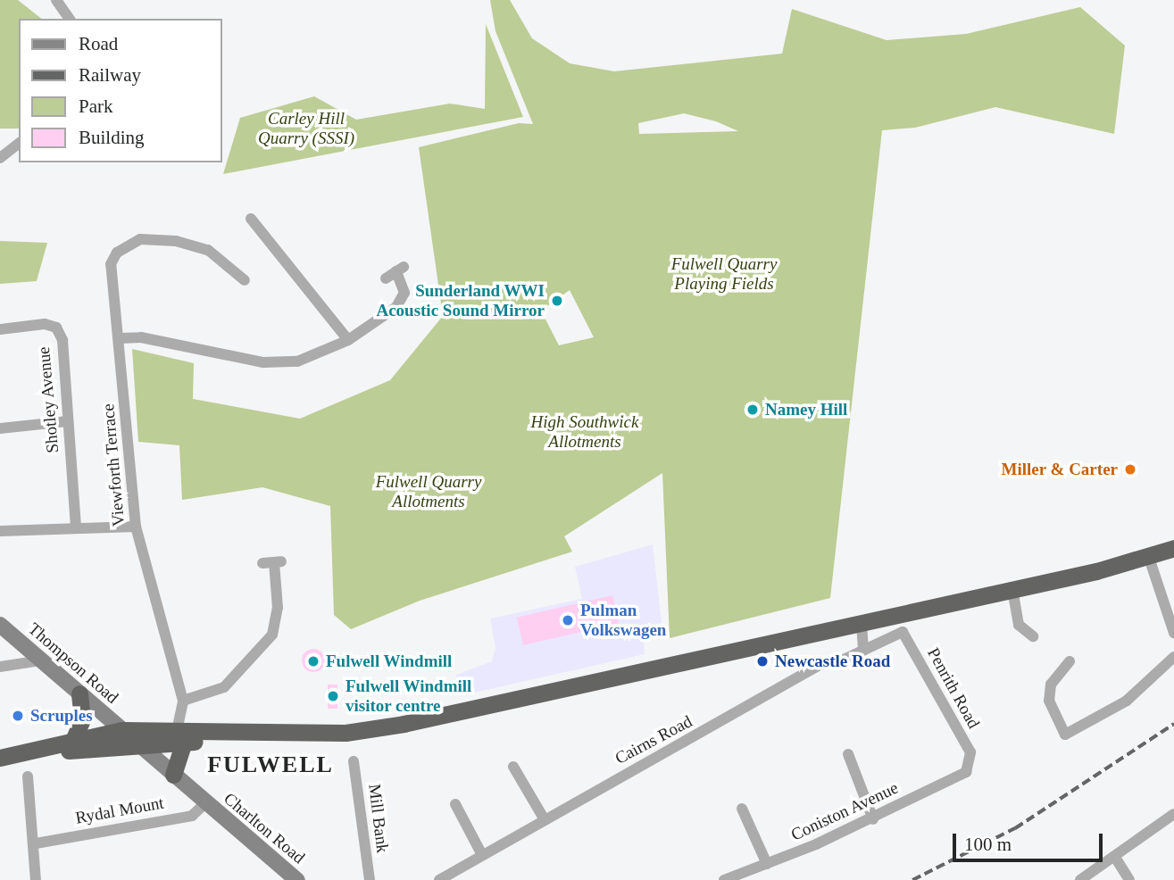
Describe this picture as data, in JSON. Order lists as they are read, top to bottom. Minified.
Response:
{"streets":{"main road":["Thompson Road","Charlton Road"],"street":["Shotley Avenue","Viewforth Terrace","Penrith Road","Cairns Road","Rydal Mount","Coniston Avenue","Mill Bank"]},"crossings":[["Thompson Road","Charlton Road"],["Penrith Road","Cairns Road"],["Penrith Road","Coniston Avenue"],["Rydal Mount","Charlton Road"]],"districts":["FULWELL"],"parks":["Carley Hill Quarry (SSSI)","Fulwell Quarry Playing Fields","High Southwick Allotments","Fulwell Quarry Allotments"],"places":["Sunderland WWI Acoustic Sound Mirror","Namey Hill","Miller & Carter","Pulman Volkswagen","Fulwell Windmill","Newcastle Road","Fulwell Windmill visitor centre","Scruples"],"legend":["Road","Railway","Park","Building"],"scale_bar":"100 m"}
